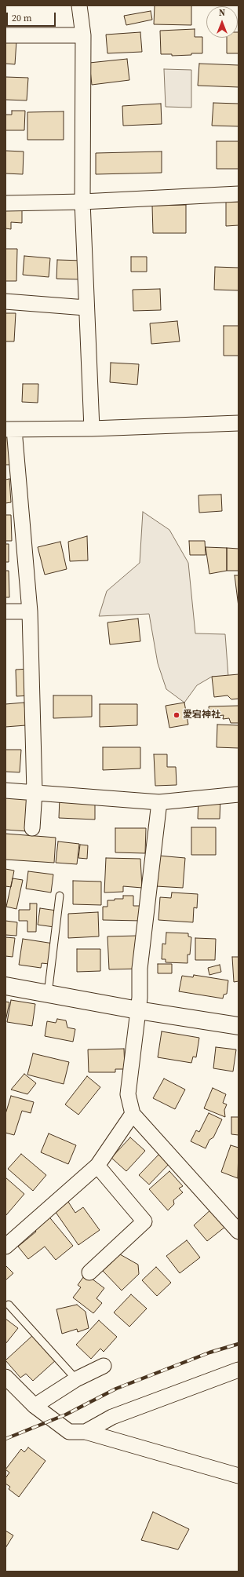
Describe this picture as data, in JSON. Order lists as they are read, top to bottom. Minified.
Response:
{"places":["愛宕神社"],"scale_bar":"20 m","north":"top"}
